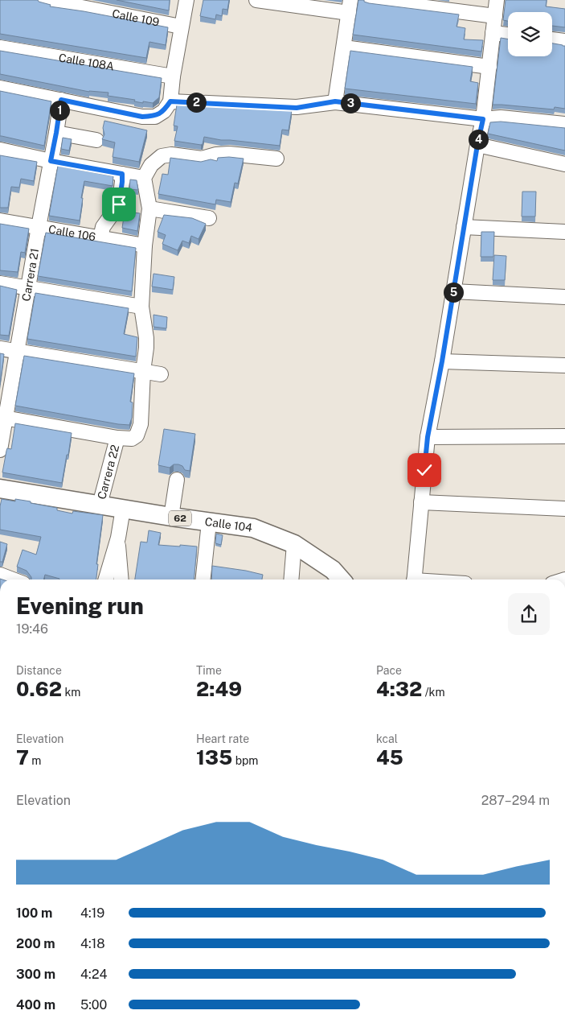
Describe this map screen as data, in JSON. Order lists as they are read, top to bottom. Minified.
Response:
{"streets":{"main road":["62","Calle 104"],"street":["Calle 109","Calle 108A","Calle 106","Carrera 21","Carrera 22"]},"crossings":[["Calle 106","Carrera 21"],["Carrera 22","Calle 104"]],"page":{"pins":["2","3","1","4","5"],"heading":["Evening run","19:46"],"stats":[["Distance","0.62 km"],["Time","2:49"],["Pace","4:32 /km"],["Elevation","7 m"],["Heart rate","135 bpm"],["kcal","45"]],"chart":["Elevation","287–294 m"],"list":[{"name":"100 m","note":"4:19"},{"name":"200 m","note":"4:18"},{"name":"300 m","note":"4:24"},{"name":"400 m","note":"5:00"}]}}
